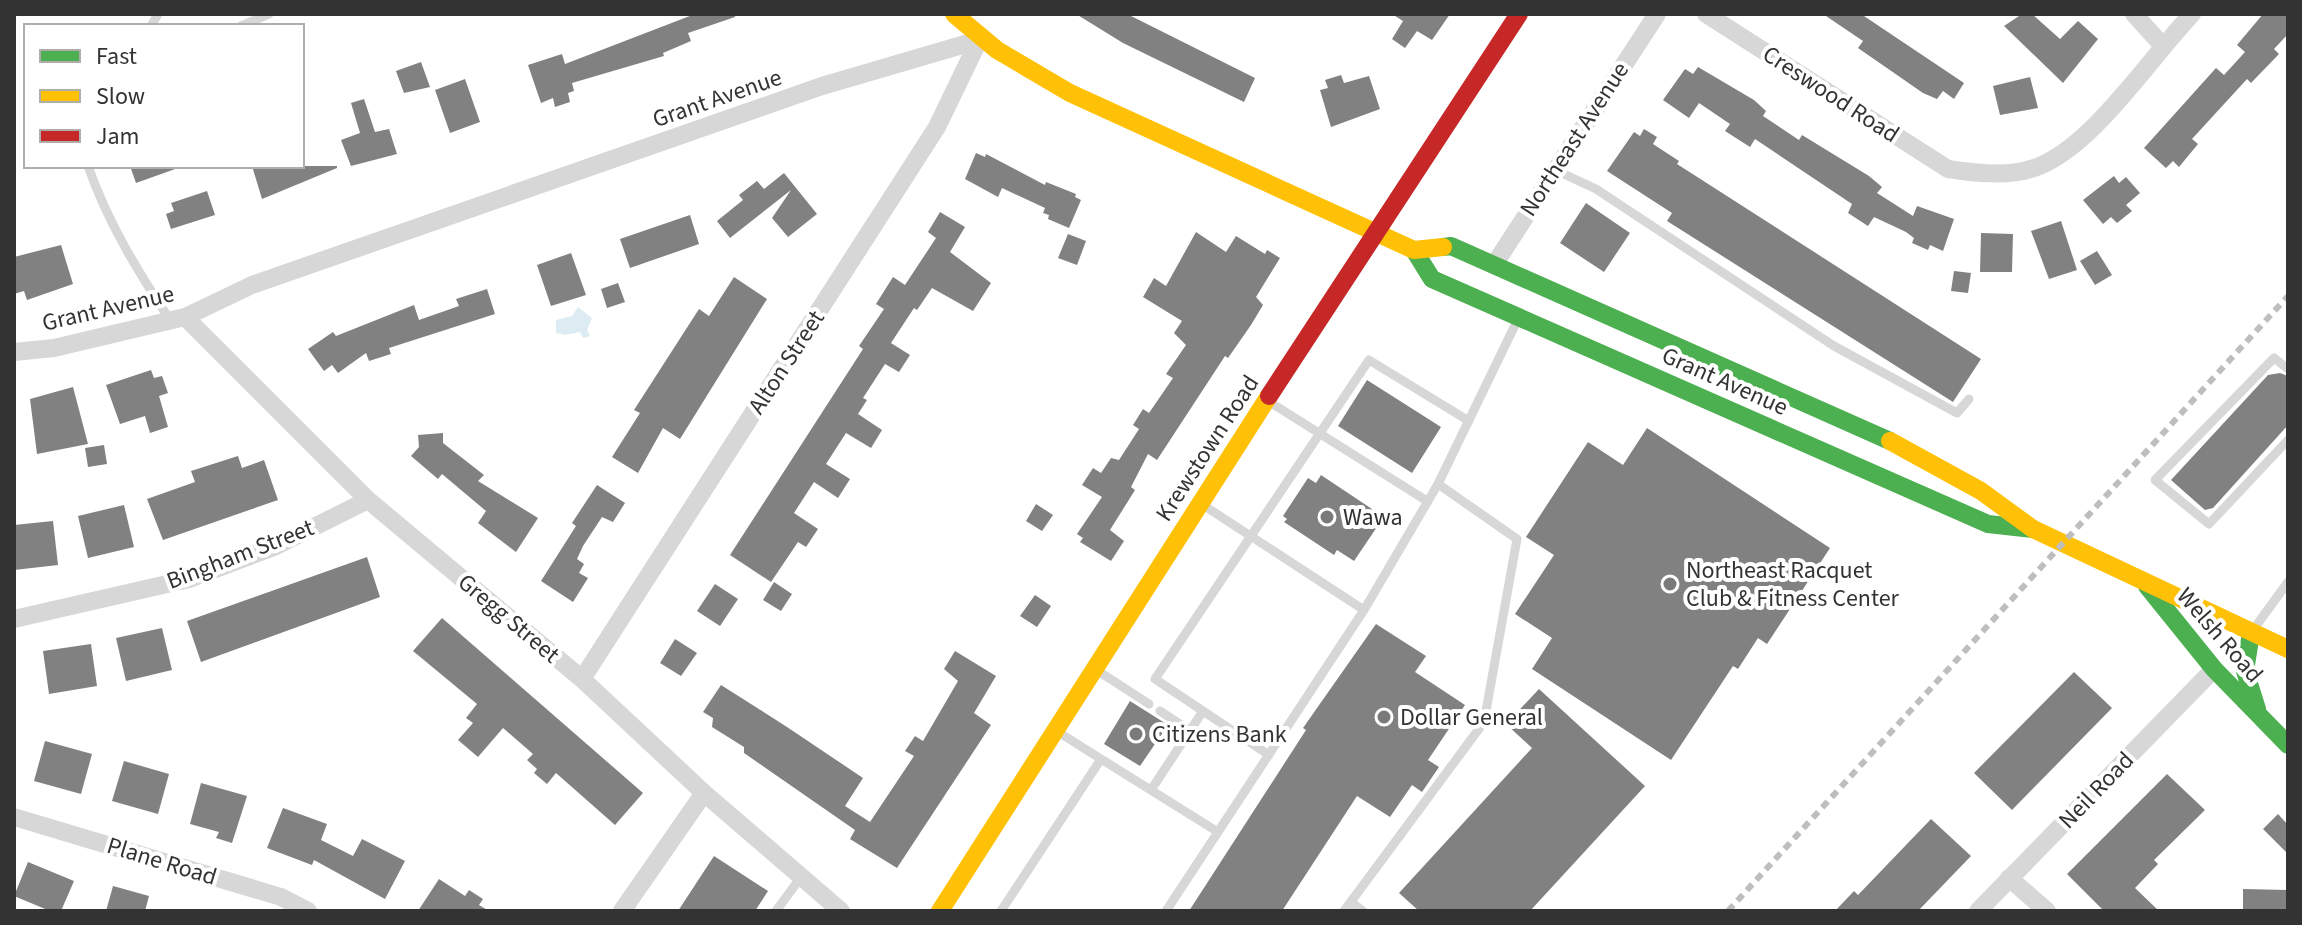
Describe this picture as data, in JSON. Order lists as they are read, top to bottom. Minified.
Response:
{"streets":{"main road":["Grant Avenue","Krewstown Road","Welsh Road"],"street":["Creswood Road","Northeast Avenue","Alton Street","Bingham Street","Gregg Street","Neil Road","Plane Road"]},"crossings":[["Grant Avenue","Northeast Avenue"],["Grant Avenue","Alton Street"],["Grant Avenue","Krewstown Road"],["Grant Avenue","Gregg Street"],["Grant Avenue","Welsh Road"],["Alton Street","Gregg Street"],["Bingham Street","Gregg Street"],["Welsh Road","Neil Road"]],"places":["Wawa","Northeast Racquet Club & Fitness Center","Dollar General","Citizens Bank"],"legend":["Fast","Slow","Jam"]}
